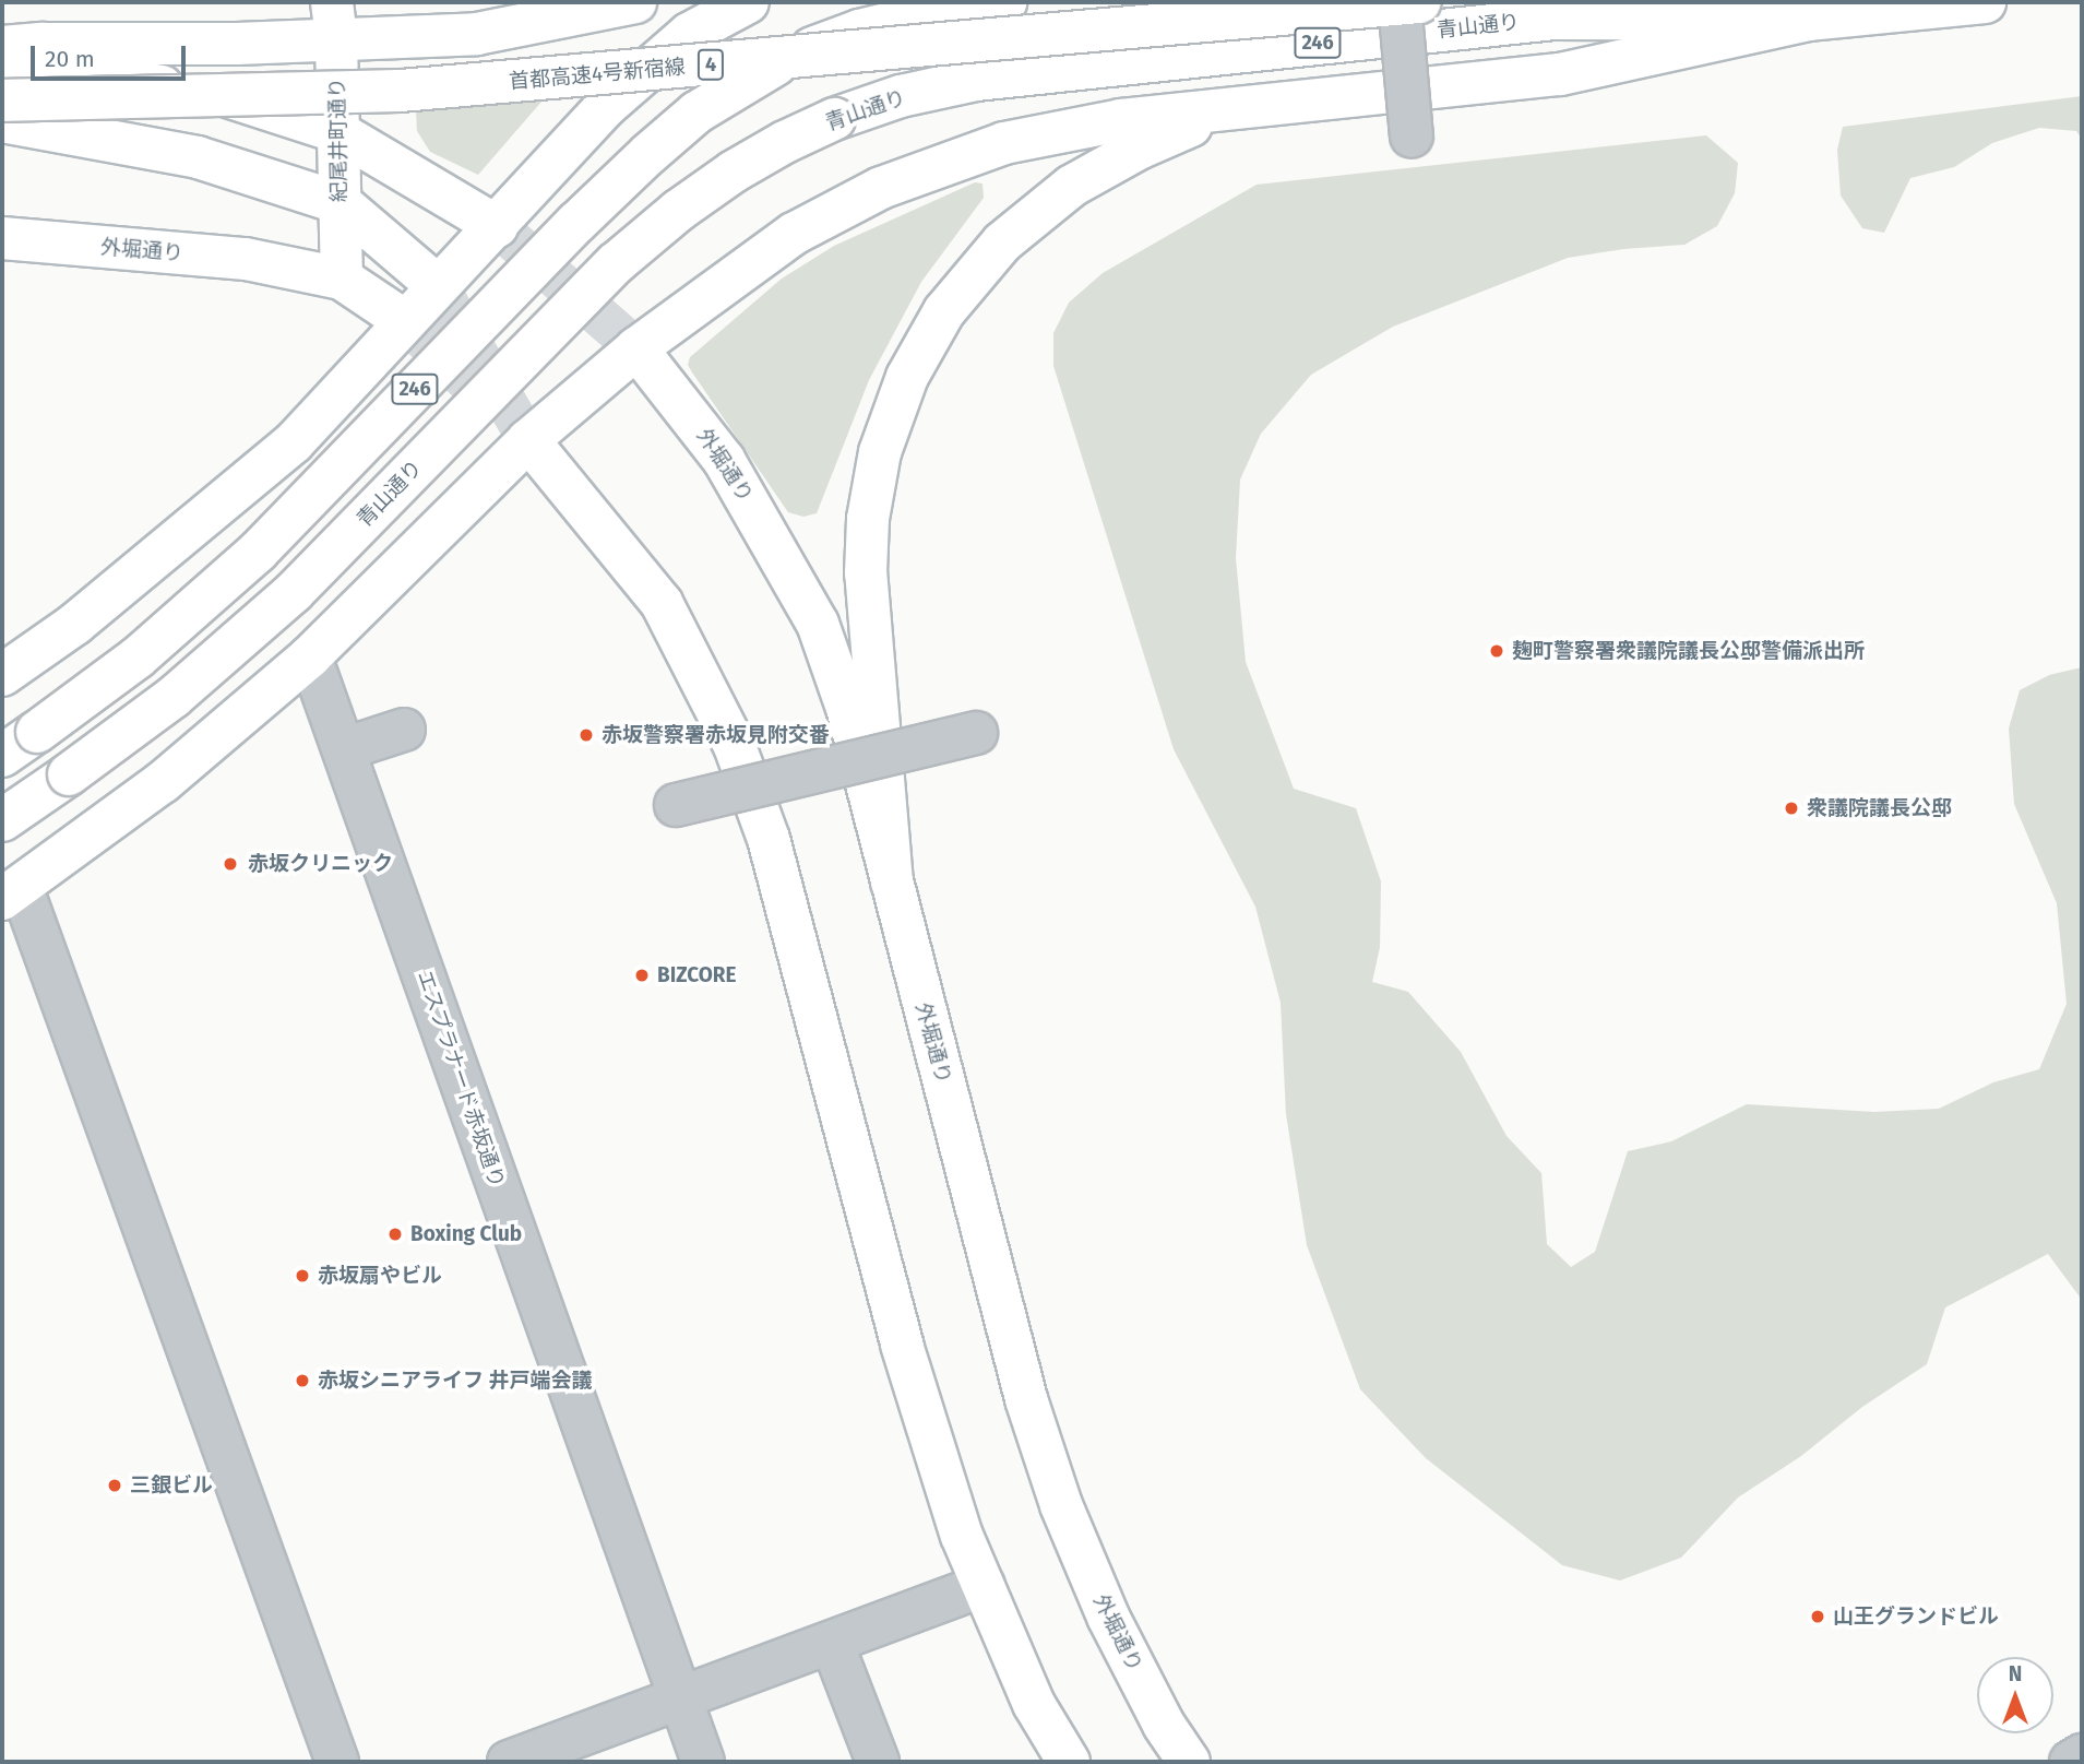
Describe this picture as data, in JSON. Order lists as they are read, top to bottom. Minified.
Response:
{"streets":{"main road":["青山通り","246","4","首都高速4号新宿線","紀尾井町通り","外堀通り"],"street":["エスプラナード赤坂通り"]},"crossings":[["紀尾井町通り","外堀通り"]],"places":["麹町警察署衆議院議長公邸警備派出所","赤坂警察署赤坂見附交番","衆議院議長公邸","赤坂クリニック","BIZCORE","Boxing Club","赤坂扇やビル","赤坂シニアライフ 井戸端会議","三銀ビル","山王グランドビル"],"scale_bar":"20 m","north":"top"}
